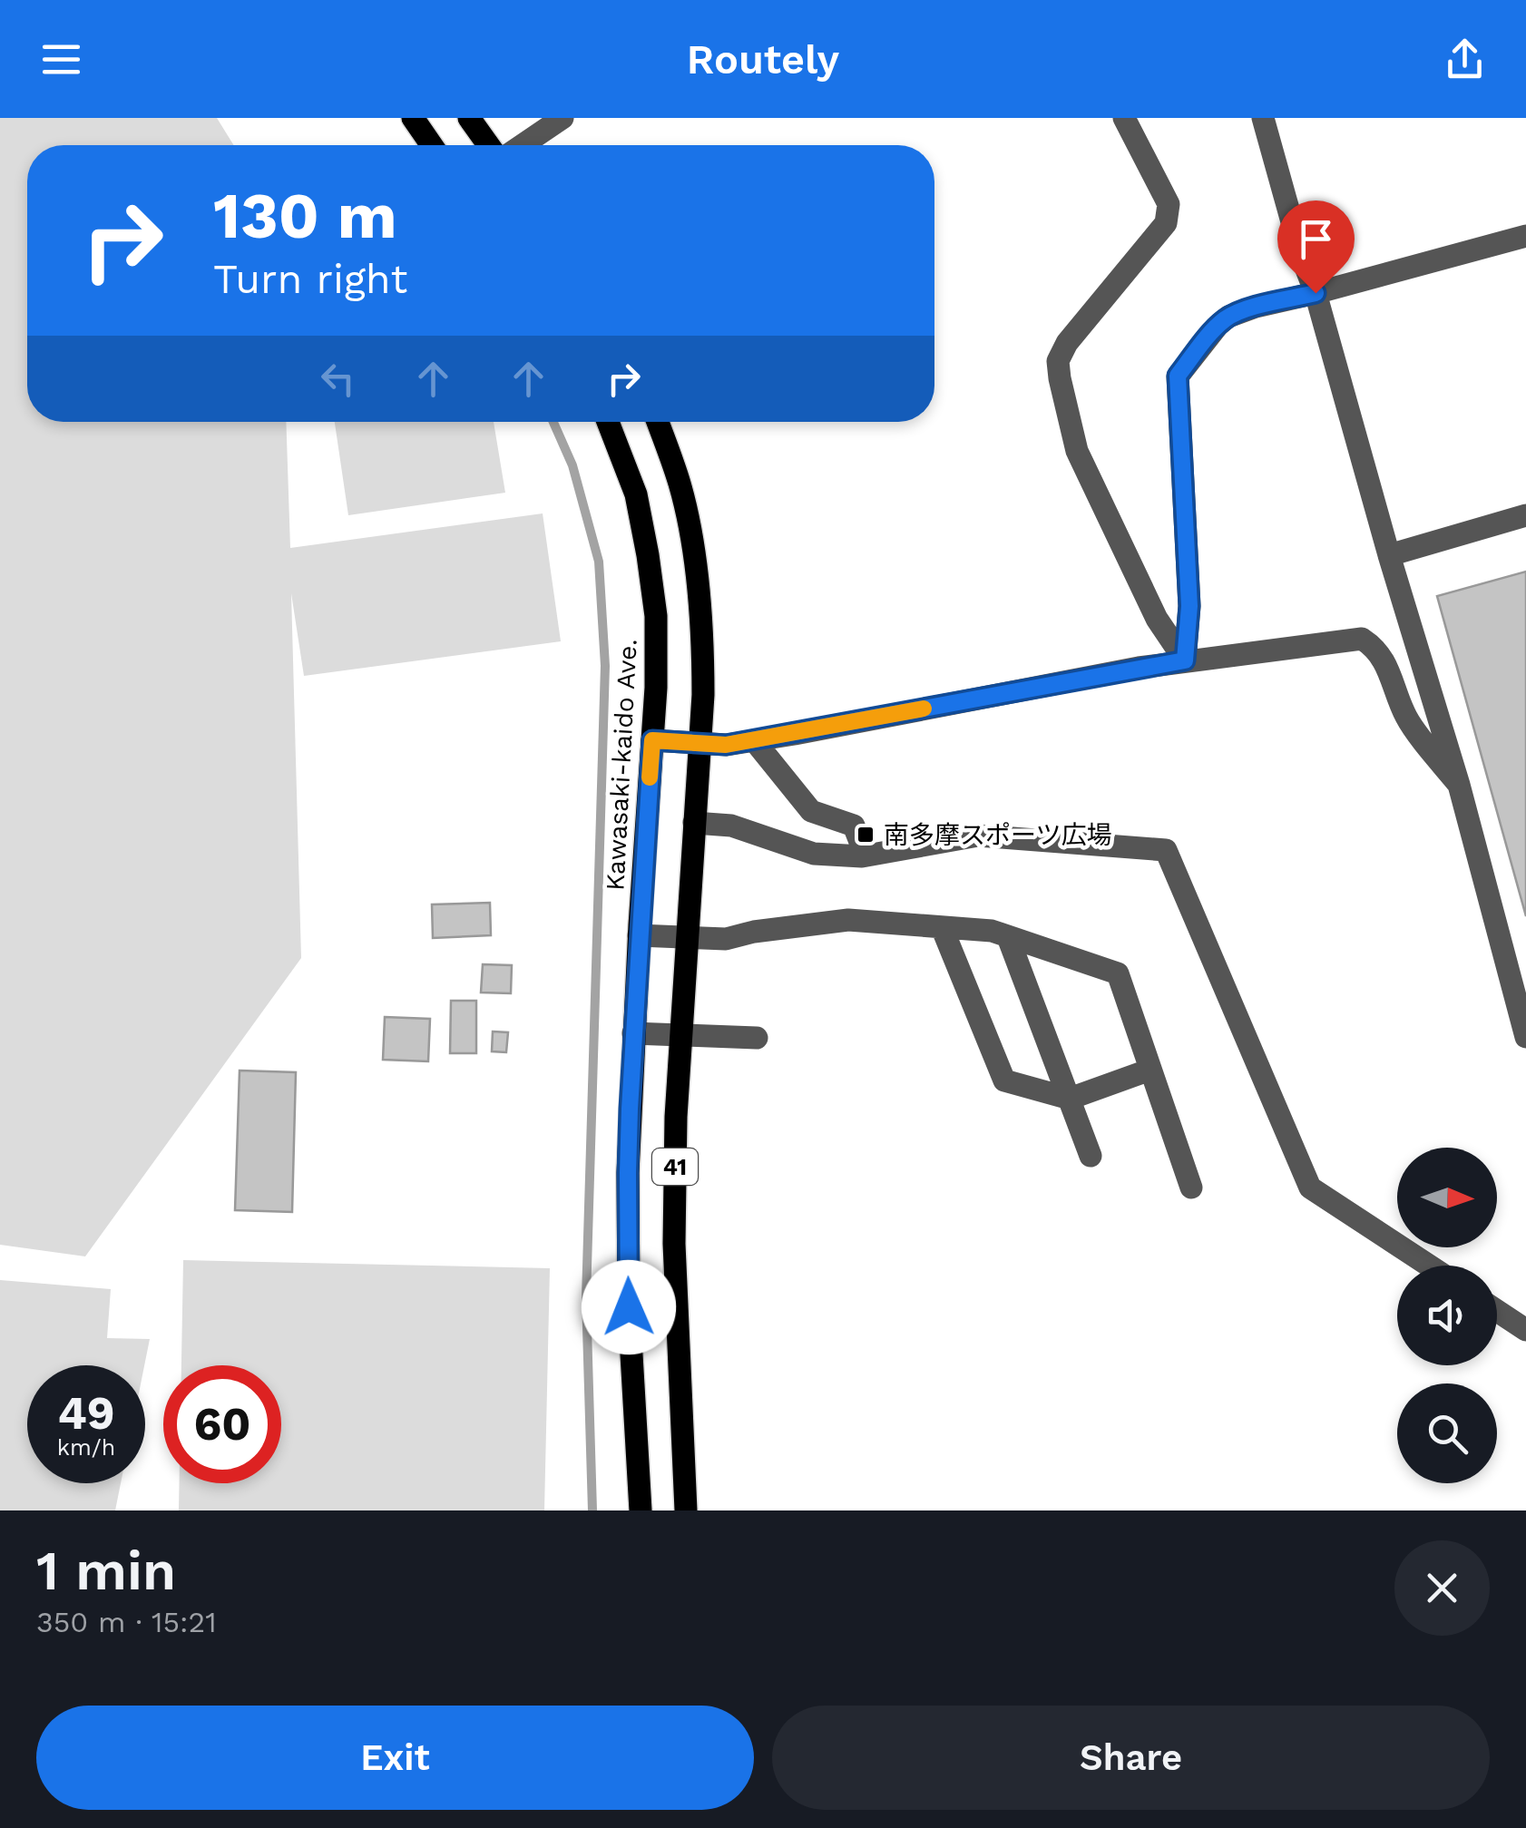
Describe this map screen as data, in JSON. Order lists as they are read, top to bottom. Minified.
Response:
{"streets":{"main road":["Kawasaki-kaido Ave.","41"]},"places":{"transit":["南多摩スポーツ広場"]},"north":"right","page":{"header":"Routely","turn":["130 m","Turn right"],"speed":"49 km/h","limit":"60","heading":["1 min","350 m · 15:21"],"buttons":["Exit","Share"]}}
